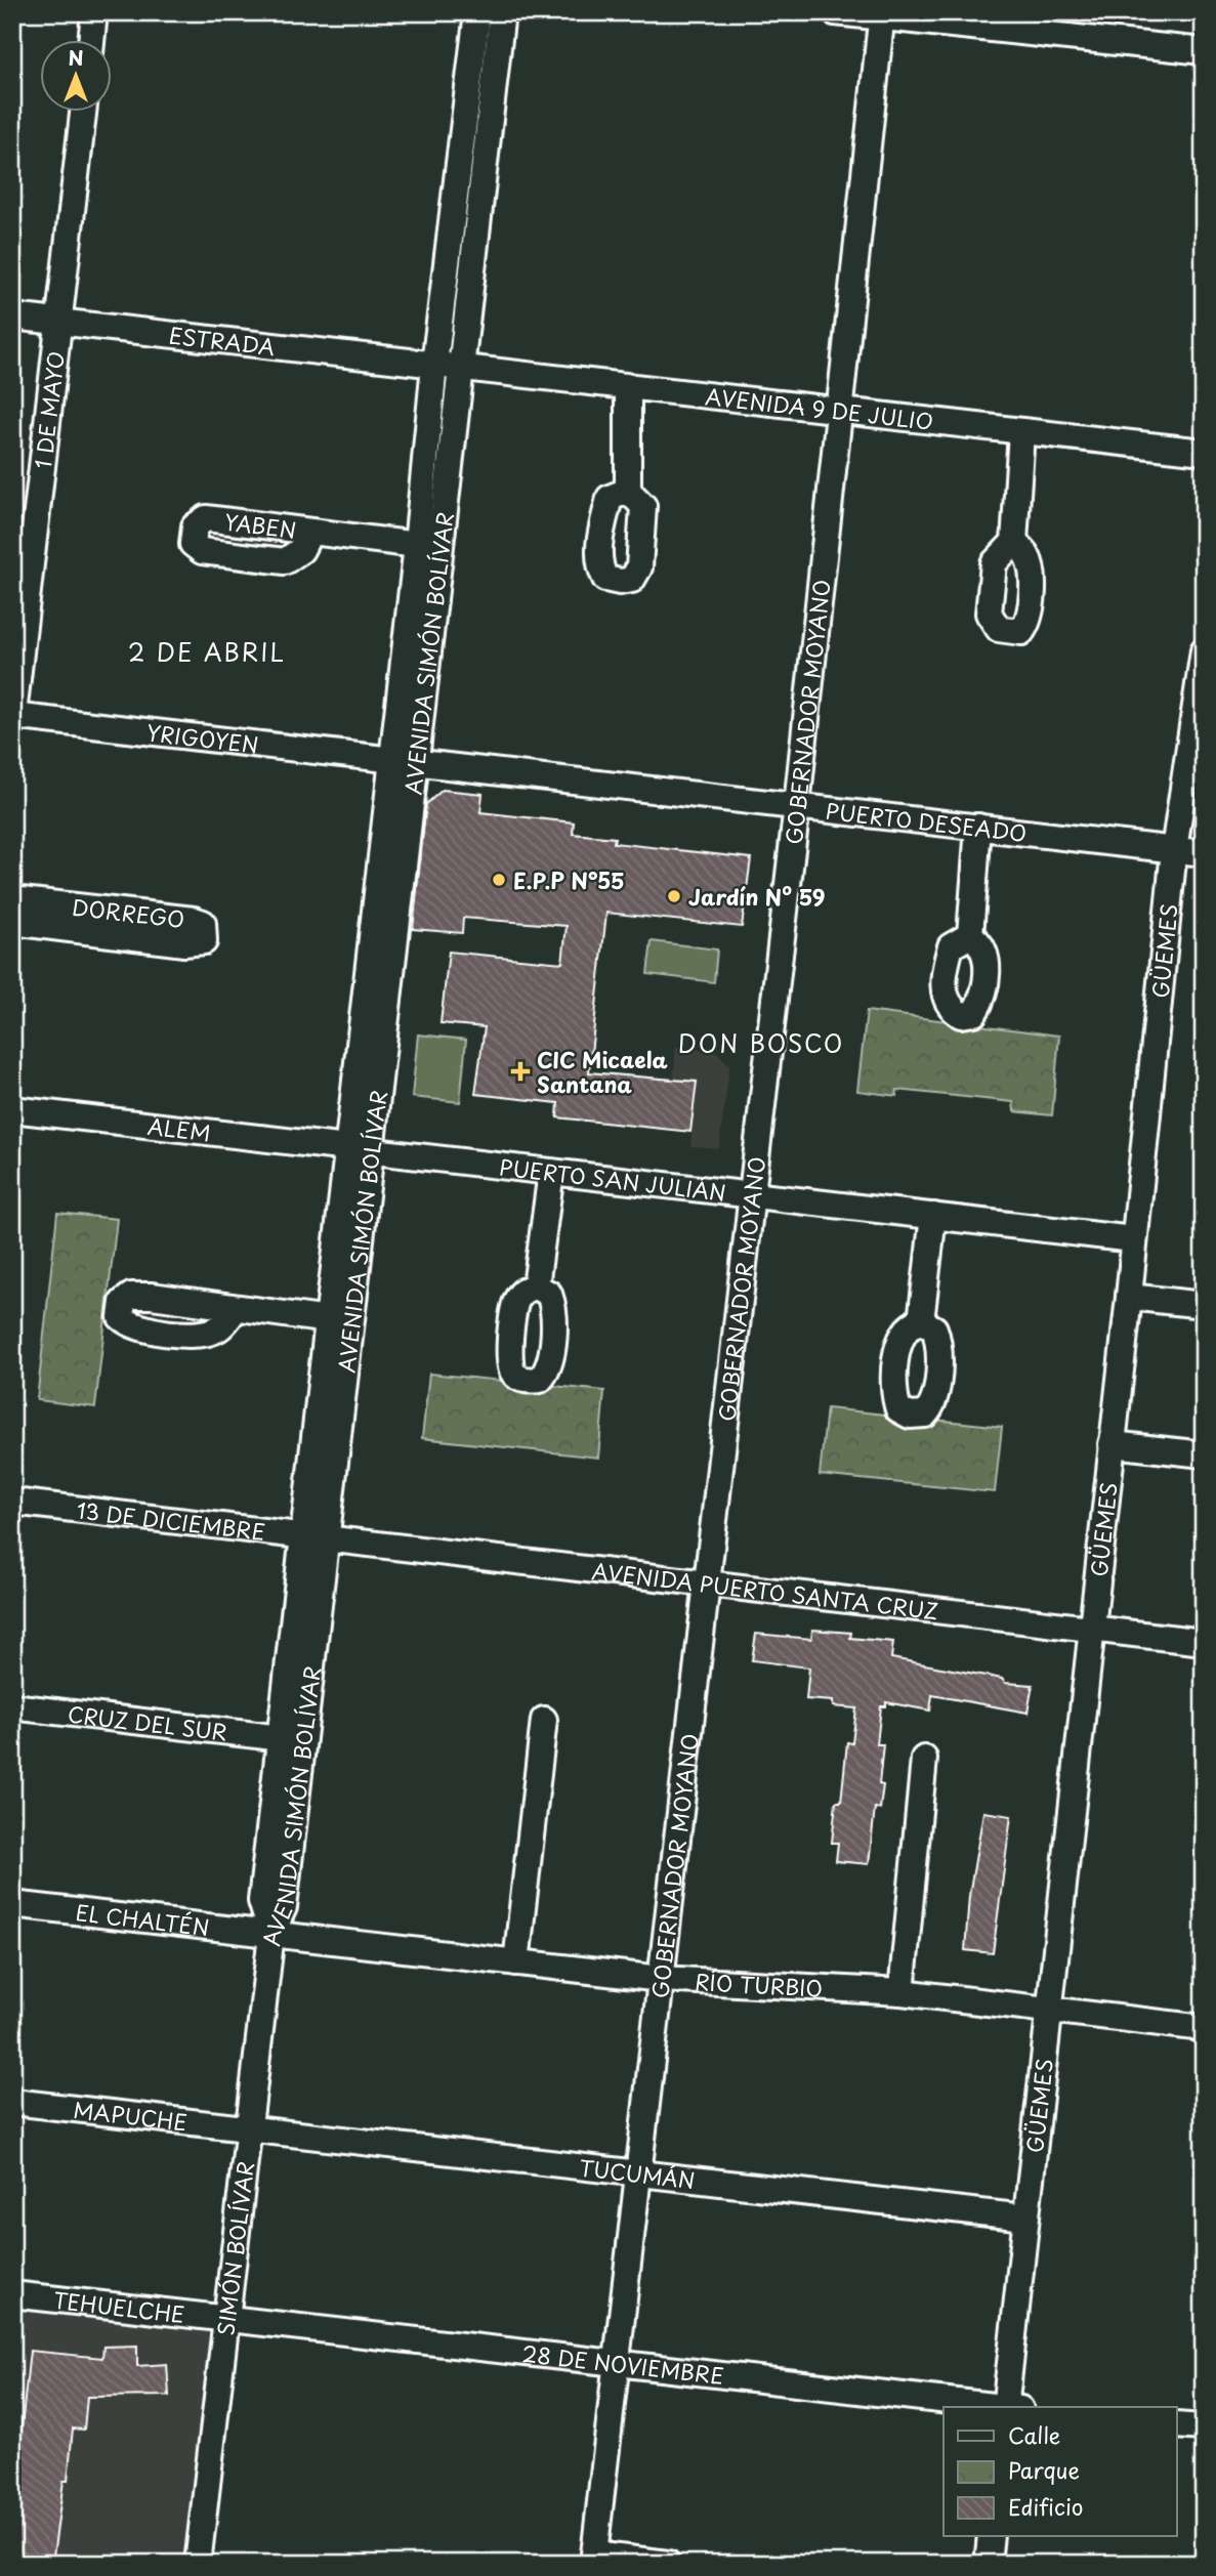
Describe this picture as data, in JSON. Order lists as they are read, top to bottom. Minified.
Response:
{"streets":{"street":["ESTRADA","1 DE MAYO","AVENIDA 9 DE JULIO","YABEN","AVENIDA SIMÓN BOLÍVAR","GOBERNADOR MOYANO","YRIGOYEN","PUERTO DESEADO","DORREGO","GÜEMES","ALEM","PUERTO SAN JULIÁN","13 DE DICIEMBRE","AVENIDA PUERTO SANTA CRUZ","CRUZ DEL SUR","EL CHALTÉN","RÍO TURBIO","MAPUCHE","TUCUMÁN","SIMÓN BOLÍVAR","TEHUELCHE","28 DE NOVIEMBRE"]},"crossings":[["ESTRADA","1 DE MAYO"],["ESTRADA","AVENIDA 9 DE JULIO"],["ESTRADA","AVENIDA SIMÓN BOLÍVAR"],["1 DE MAYO","YRIGOYEN"],["AVENIDA 9 DE JULIO","AVENIDA SIMÓN BOLÍVAR"],["AVENIDA 9 DE JULIO","GOBERNADOR MOYANO"],["YABEN","AVENIDA SIMÓN BOLÍVAR"],["AVENIDA SIMÓN BOLÍVAR","YRIGOYEN"],["AVENIDA SIMÓN BOLÍVAR","PUERTO DESEADO"],["AVENIDA SIMÓN BOLÍVAR","ALEM"],["AVENIDA SIMÓN BOLÍVAR","PUERTO SAN JULIÁN"],["AVENIDA SIMÓN BOLÍVAR","13 DE DICIEMBRE"],["AVENIDA SIMÓN BOLÍVAR","AVENIDA PUERTO SANTA CRUZ"],["AVENIDA SIMÓN BOLÍVAR","CRUZ DEL SUR"],["AVENIDA SIMÓN BOLÍVAR","EL CHALTÉN"],["AVENIDA SIMÓN BOLÍVAR","RÍO TURBIO"],["AVENIDA SIMÓN BOLÍVAR","SIMÓN BOLÍVAR"],["GOBERNADOR MOYANO","PUERTO DESEADO"],["GOBERNADOR MOYANO","PUERTO SAN JULIÁN"],["GOBERNADOR MOYANO","AVENIDA PUERTO SANTA CRUZ"],["GOBERNADOR MOYANO","RÍO TURBIO"],["GOBERNADOR MOYANO","TUCUMÁN"],["GOBERNADOR MOYANO","28 DE NOVIEMBRE"],["YRIGOYEN","PUERTO DESEADO"],["PUERTO DESEADO","GÜEMES"],["GÜEMES","PUERTO SAN JULIÁN"],["GÜEMES","AVENIDA PUERTO SANTA CRUZ"],["GÜEMES","RÍO TURBIO"],["GÜEMES","TUCUMÁN"],["ALEM","PUERTO SAN JULIÁN"],["13 DE DICIEMBRE","AVENIDA PUERTO SANTA CRUZ"],["EL CHALTÉN","RÍO TURBIO"],["EL CHALTÉN","SIMÓN BOLÍVAR"],["RÍO TURBIO","SIMÓN BOLÍVAR"],["MAPUCHE","TUCUMÁN"],["MAPUCHE","SIMÓN BOLÍVAR"],["TUCUMÁN","SIMÓN BOLÍVAR"],["SIMÓN BOLÍVAR","TEHUELCHE"],["SIMÓN BOLÍVAR","28 DE NOVIEMBRE"],["TEHUELCHE","28 DE NOVIEMBRE"]],"districts":["2 DE ABRIL","DON BOSCO"],"places":{"other":["E.P.P N°55","Jardín Nº 59"],"health":["CIC Micaela Santana"]},"legend":["Calle","Parque","Edificio"],"north":"top"}
